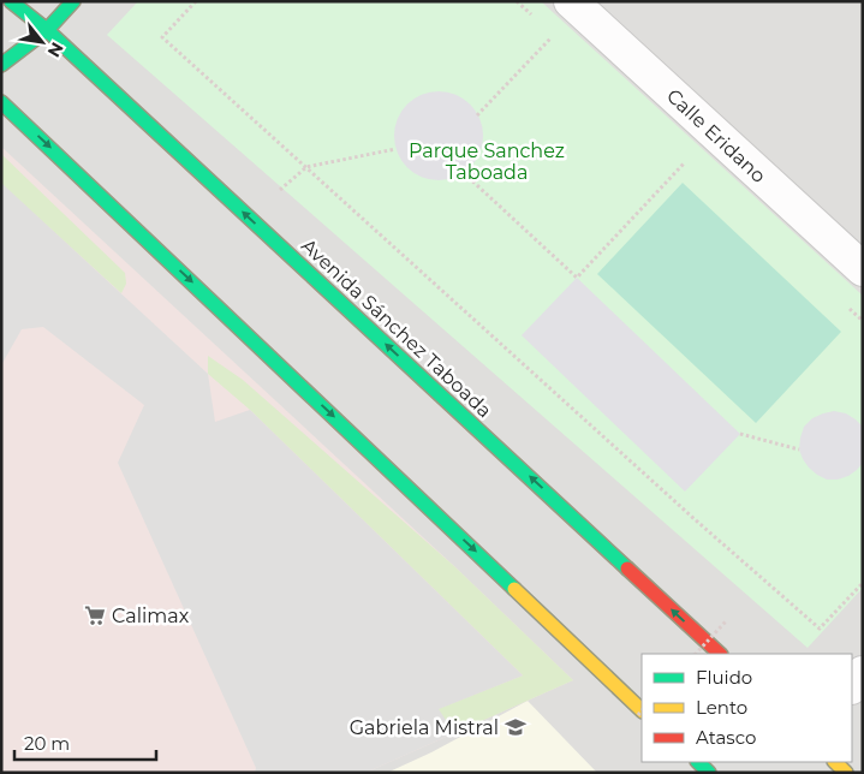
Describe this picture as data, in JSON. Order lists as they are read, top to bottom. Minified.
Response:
{"streets":{"main road":["Avenida Sánchez Taboada"],"street":["Calle Eridano"]},"parks":["Parque Sanchez Taboada"],"places":{"supermarket":["Calimax"],"school or university":["Gabriela Mistral"]},"legend":["Fluido","Lento","Atasco"],"scale_bar":"20 m","north":"bottom right"}
